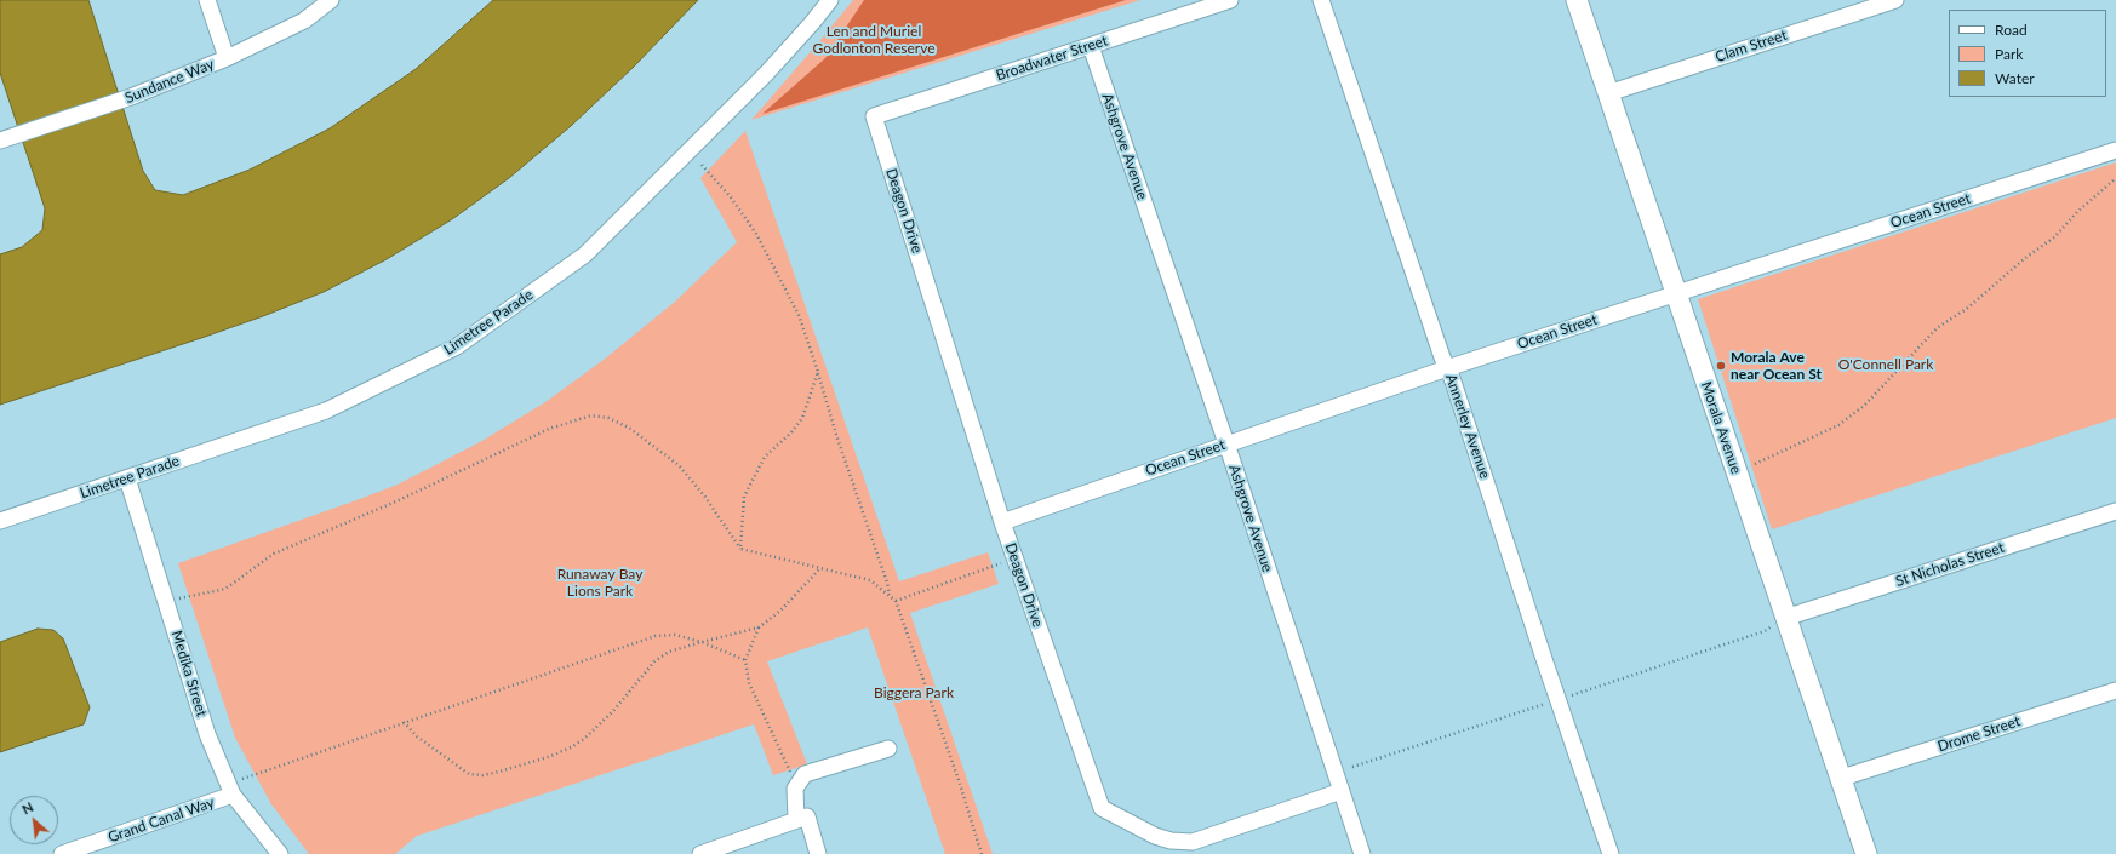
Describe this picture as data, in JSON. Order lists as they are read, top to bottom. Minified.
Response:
{"streets":{"main road":["Morala Avenue"],"street":["Clam Street","Broadwater Street","Sundance Way","Ashgrove Avenue","Deagon Drive","Ocean Street","Limetree Parade","Annerley Avenue","St Nicholas Street","Medika Street","Drome Street","Grand Canal Way"]},"crossings":[["Clam Street","Morala Avenue"],["Broadwater Street","Ashgrove Avenue"],["Broadwater Street","Deagon Drive"],["Ashgrove Avenue","Deagon Drive"],["Ashgrove Avenue","Ocean Street"],["Deagon Drive","Ocean Street"],["Ocean Street","Annerley Avenue"],["Ocean Street","Morala Avenue"],["Limetree Parade","Medika Street"],["Morala Avenue","St Nicholas Street"],["Morala Avenue","Drome Street"],["Medika Street","Grand Canal Way"]],"parks":["Len and Muriel Godlonton Reserve","O'Connell Park","Runaway Bay Lions Park","Biggera Park"],"places":["Morala Ave near Ocean St"],"legend":["Road","Park","Water"],"north":"top left"}
